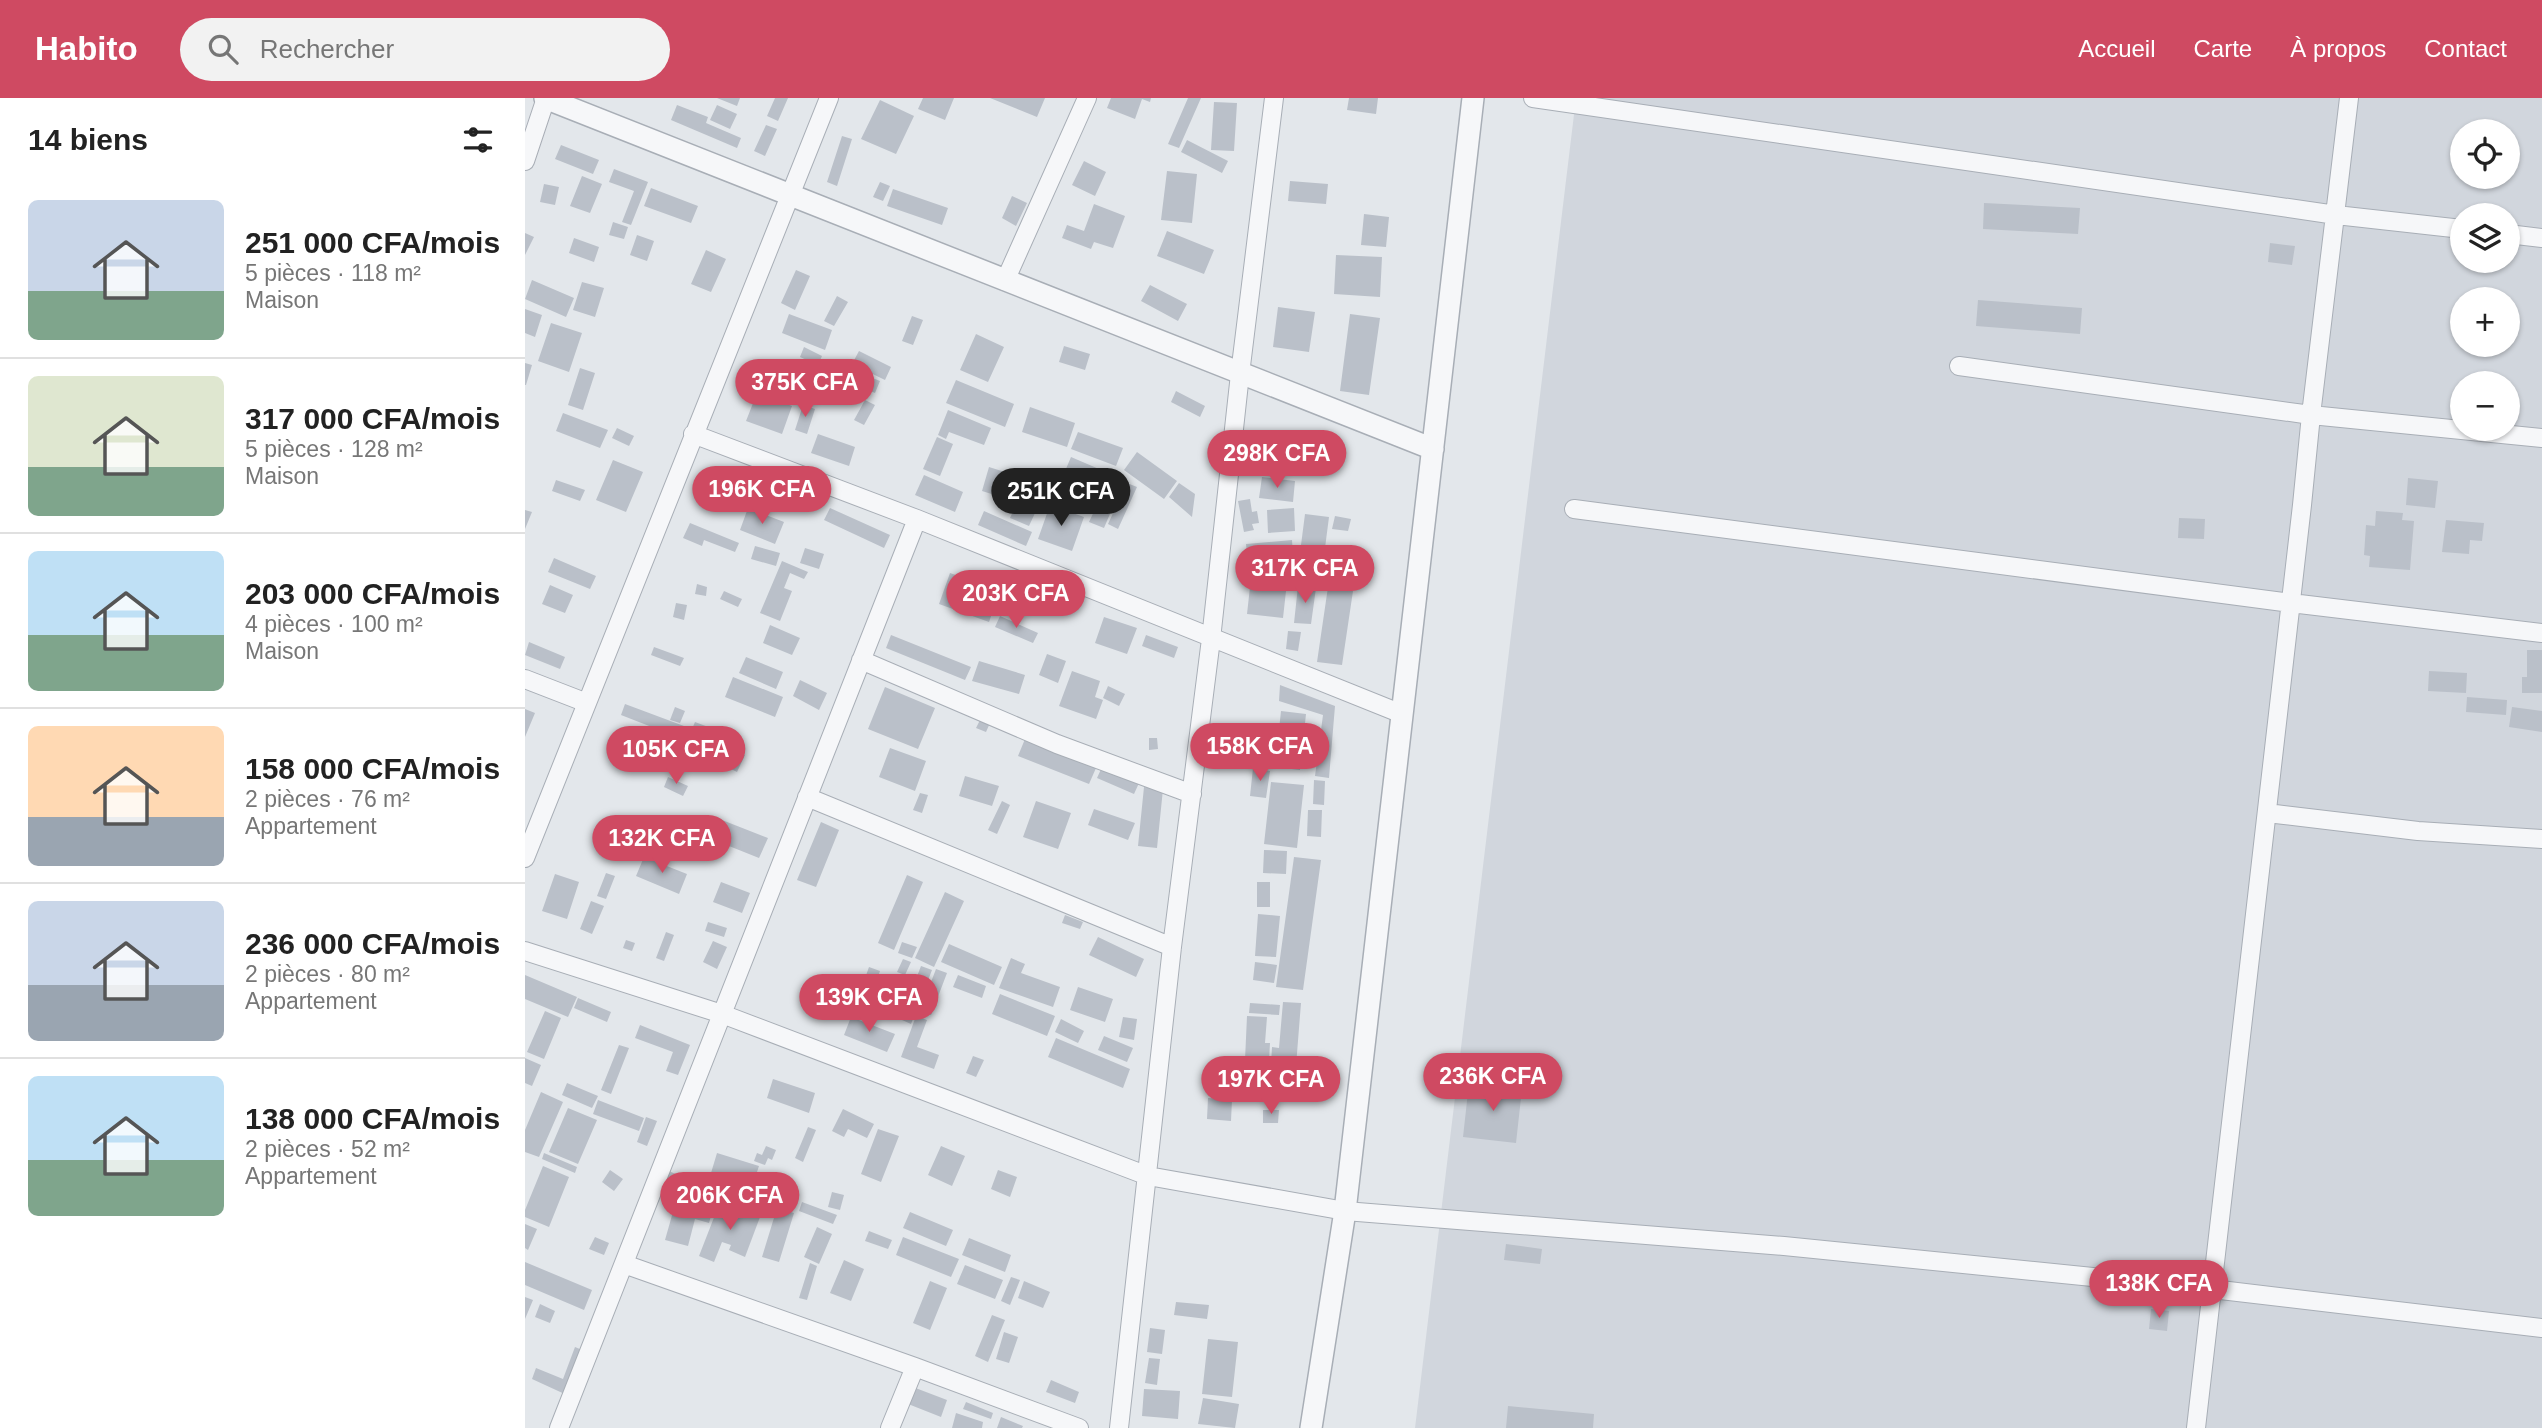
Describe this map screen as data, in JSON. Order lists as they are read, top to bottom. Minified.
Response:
{"page":{"header":"Habito","search":"Rechercher","nav":["Accueil","Carte","À propos","Contact"],"heading":"14 biens","map_buttons":["+","−"],"list":[{"name":"251 000 CFA/mois","note":"5 pièces · 118 m² · Maison"},{"name":"317 000 CFA/mois","note":"5 pièces · 128 m² · Maison"},{"name":"203 000 CFA/mois","note":"4 pièces · 100 m² · Maison"},{"name":"158 000 CFA/mois","note":"2 pièces · 76 m² · Appartement"},{"name":"236 000 CFA/mois","note":"2 pièces · 80 m² · Appartement"},{"name":"138 000 CFA/mois","note":"2 pièces · 52 m² · Appartement"}],"price":["375K CFA","298K CFA","196K CFA","251K CFA","317K CFA","203K CFA","158K CFA","105K CFA","132K CFA","139K CFA","236K CFA","197K CFA","206K CFA","138K CFA"]}}
